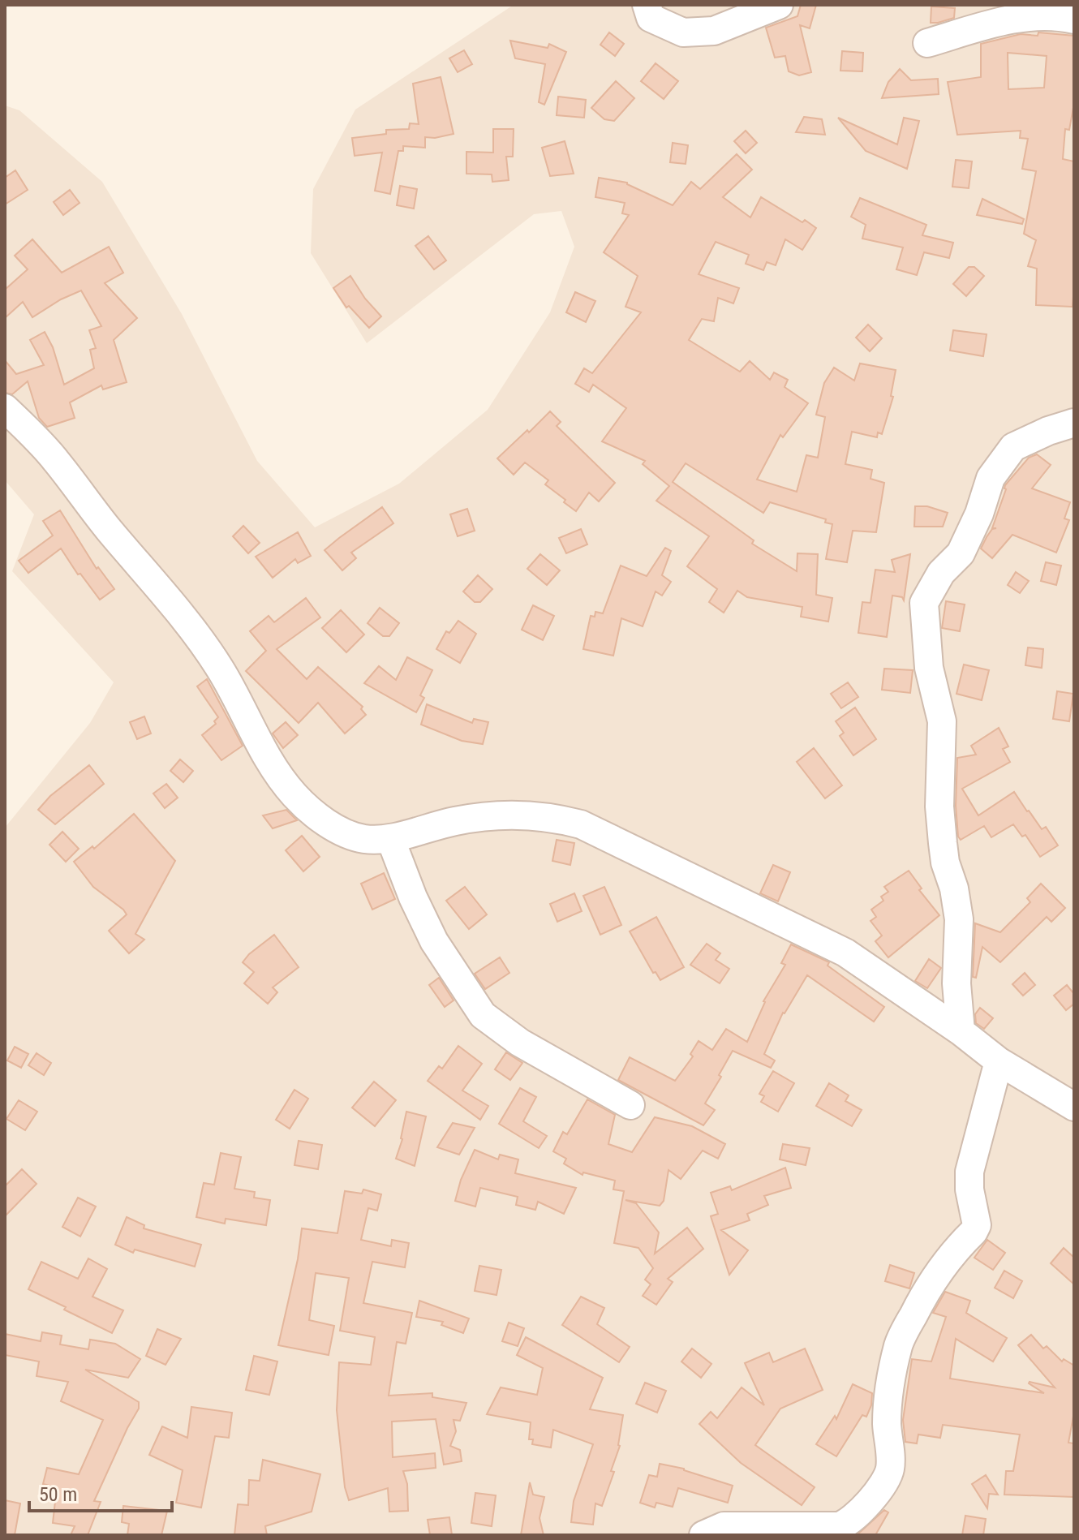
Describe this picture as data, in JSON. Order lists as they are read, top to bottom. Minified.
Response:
{"scale_bar":"50 m"}
